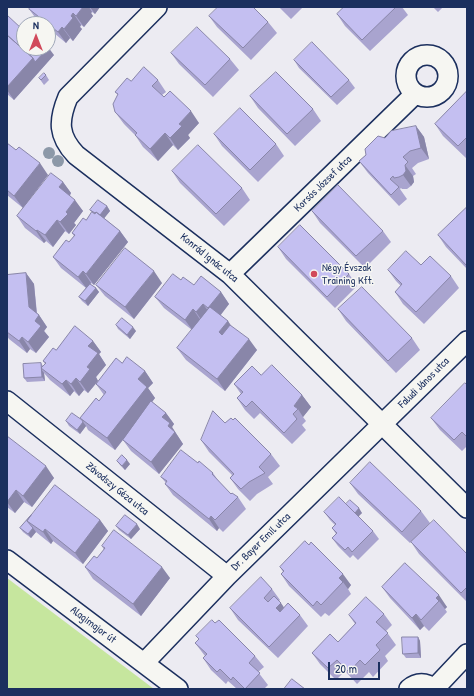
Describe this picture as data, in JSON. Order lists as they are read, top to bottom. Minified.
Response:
{"streets":{"street":["Korsós József utca","Konrád Ignác utca","Faludi János utca","Závodszy Géza utca","Dr. Bayer Emil utca","Alagimajor út"]},"crossings":[["Korsós József utca","Konrád Ignác utca"],["Konrád Ignác utca","Faludi János utca"],["Konrád Ignác utca","Dr. Bayer Emil utca"],["Faludi János utca","Dr. Bayer Emil utca"],["Závodszy Géza utca","Dr. Bayer Emil utca"],["Dr. Bayer Emil utca","Alagimajor út"]],"places":["Négy Évszak Training Kft."],"scale_bar":"20 m","north":"top"}
